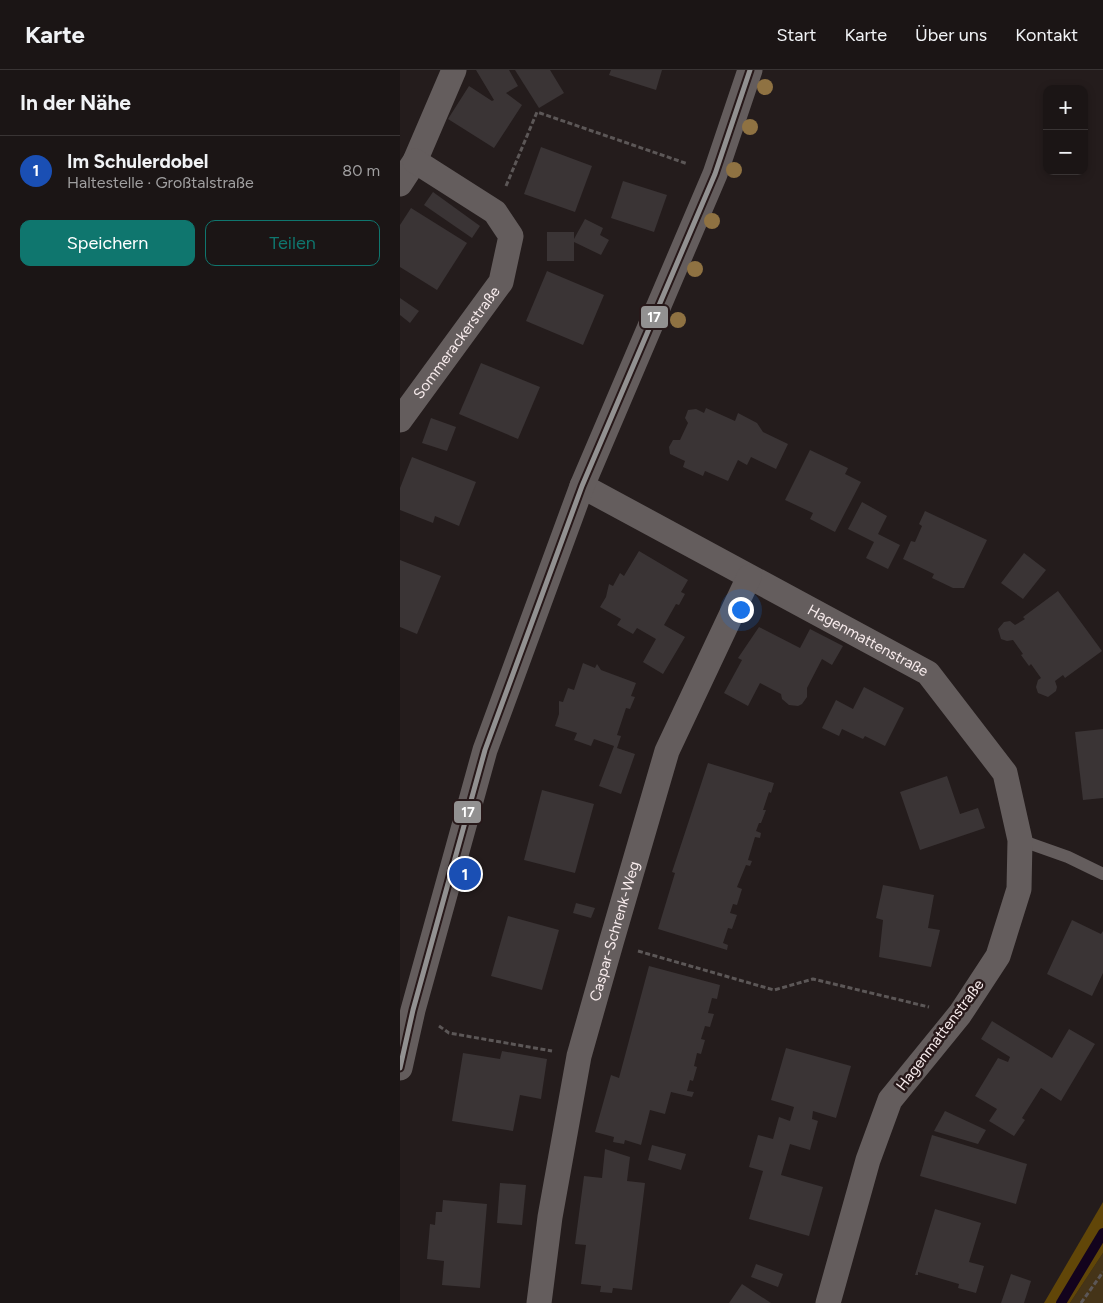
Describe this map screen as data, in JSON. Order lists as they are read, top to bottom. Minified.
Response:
{"streets":{"street":["Sommerackerstraße","Hagenmattenstraße","Caspar-Schrenk-Weg"]},"crossings":[["Hagenmattenstraße","Caspar-Schrenk-Weg"]],"lines":["transit line 17"],"page":{"header":"Karte","nav":["Start","Karte","Über uns","Kontakt"],"heading":"In der Nähe","map_buttons":["+","−"],"list":[{"mark":"1","name":"Im Schulerdobel","note":"Haltestelle · Großtalstraße","value":"80 m"}],"buttons":["Speichern","Teilen"],"pins":"1"}}
